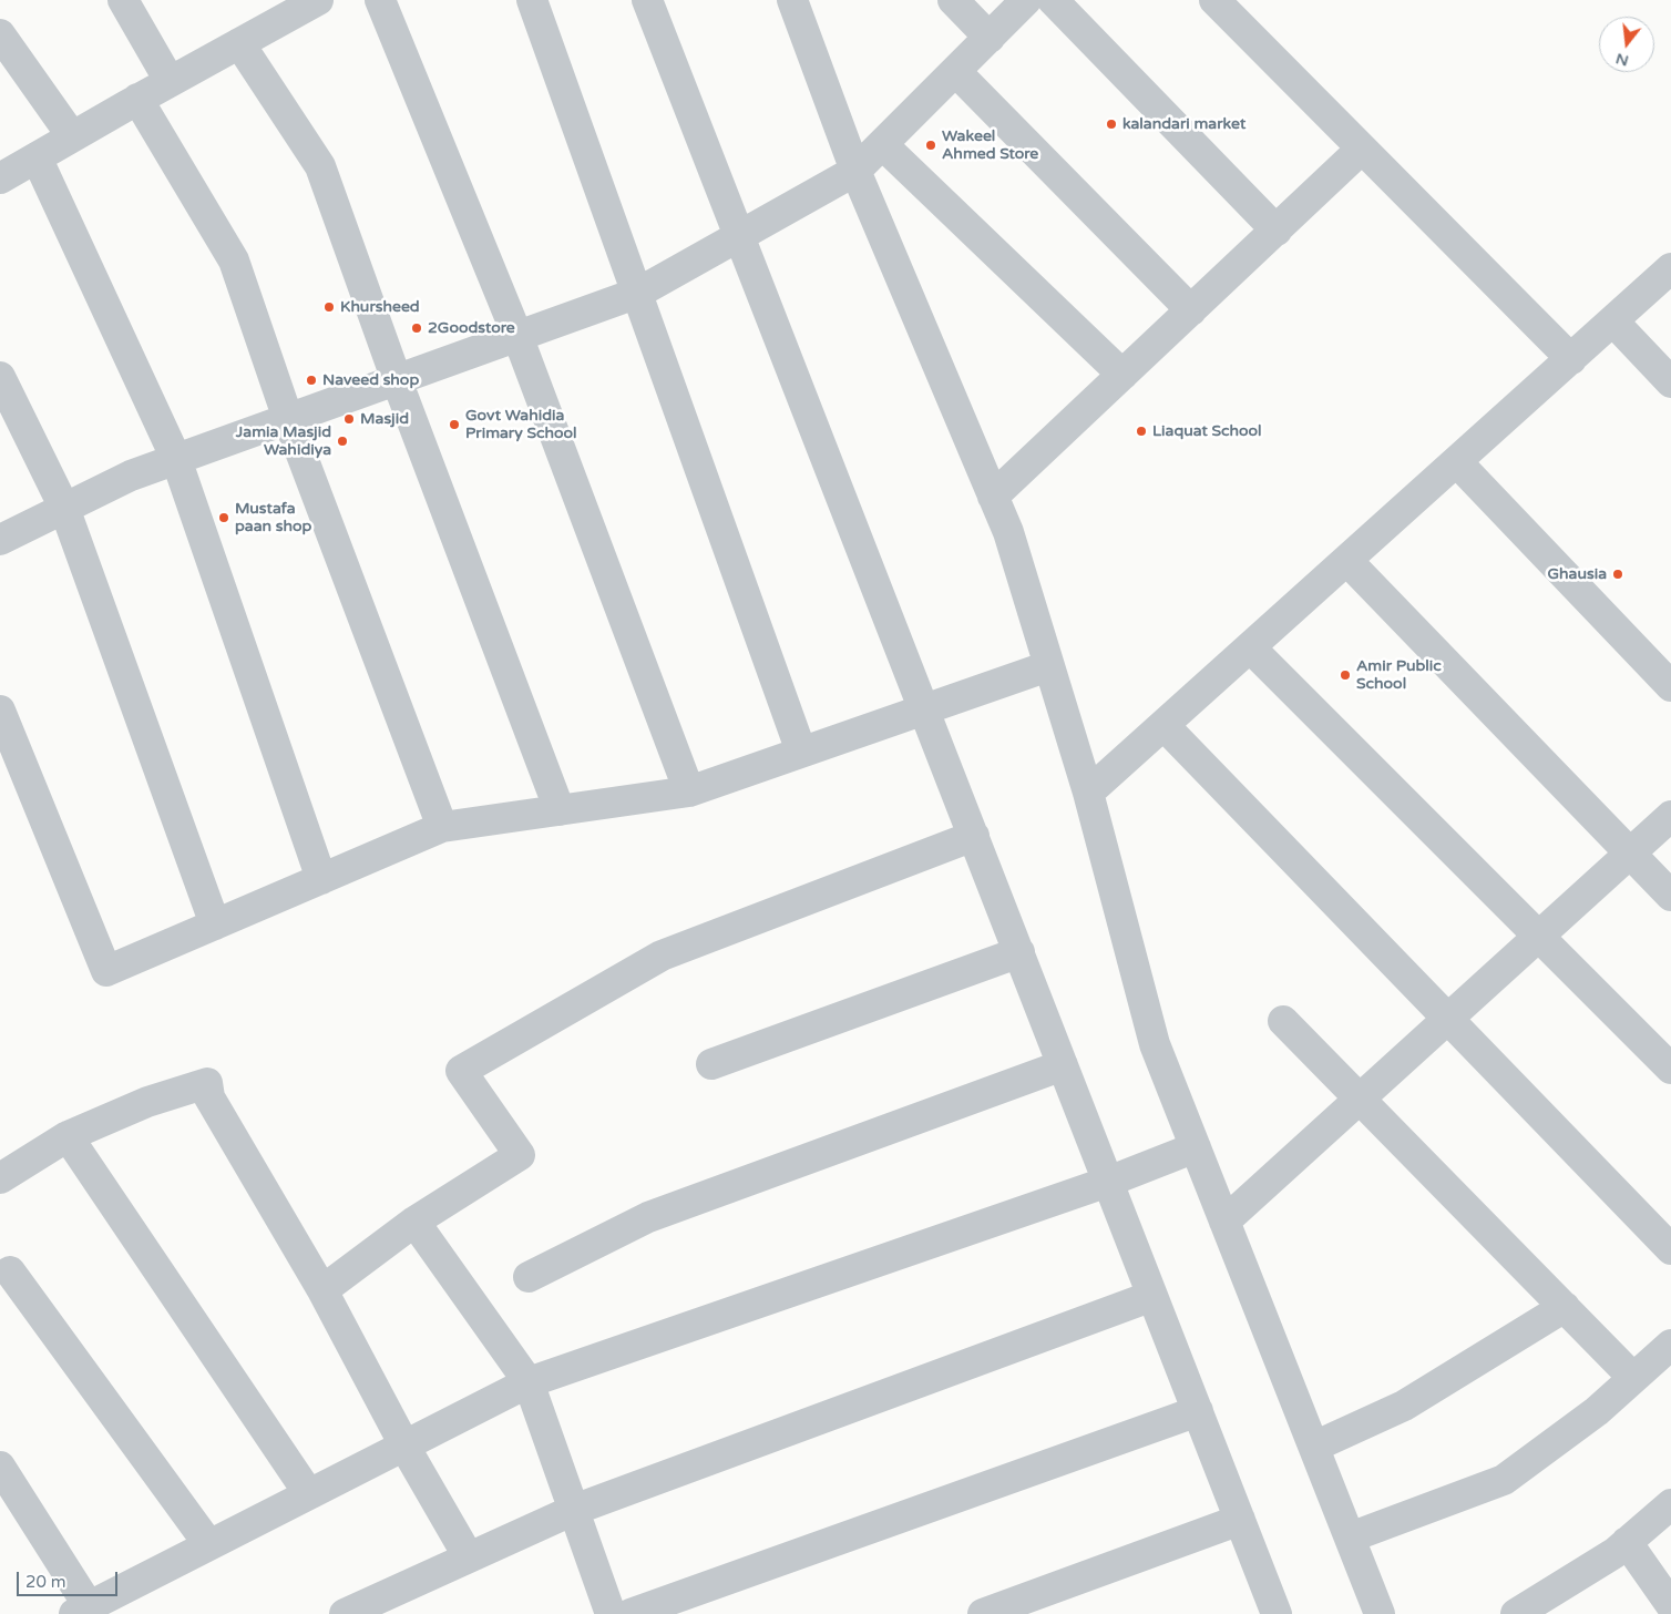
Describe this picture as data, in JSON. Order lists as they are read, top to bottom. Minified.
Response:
{"places":["kalandari market","Wakeel Ahmed Store","Khursheed","2Goodstore","Naveed shop","Masjid","Govt Wahidia Primary School","Liaquat School","Jamia Masjid Wahidiya","Mustafa paan shop","Ghausia","Amir Public School"],"scale_bar":"20 m","north":"bottom"}
